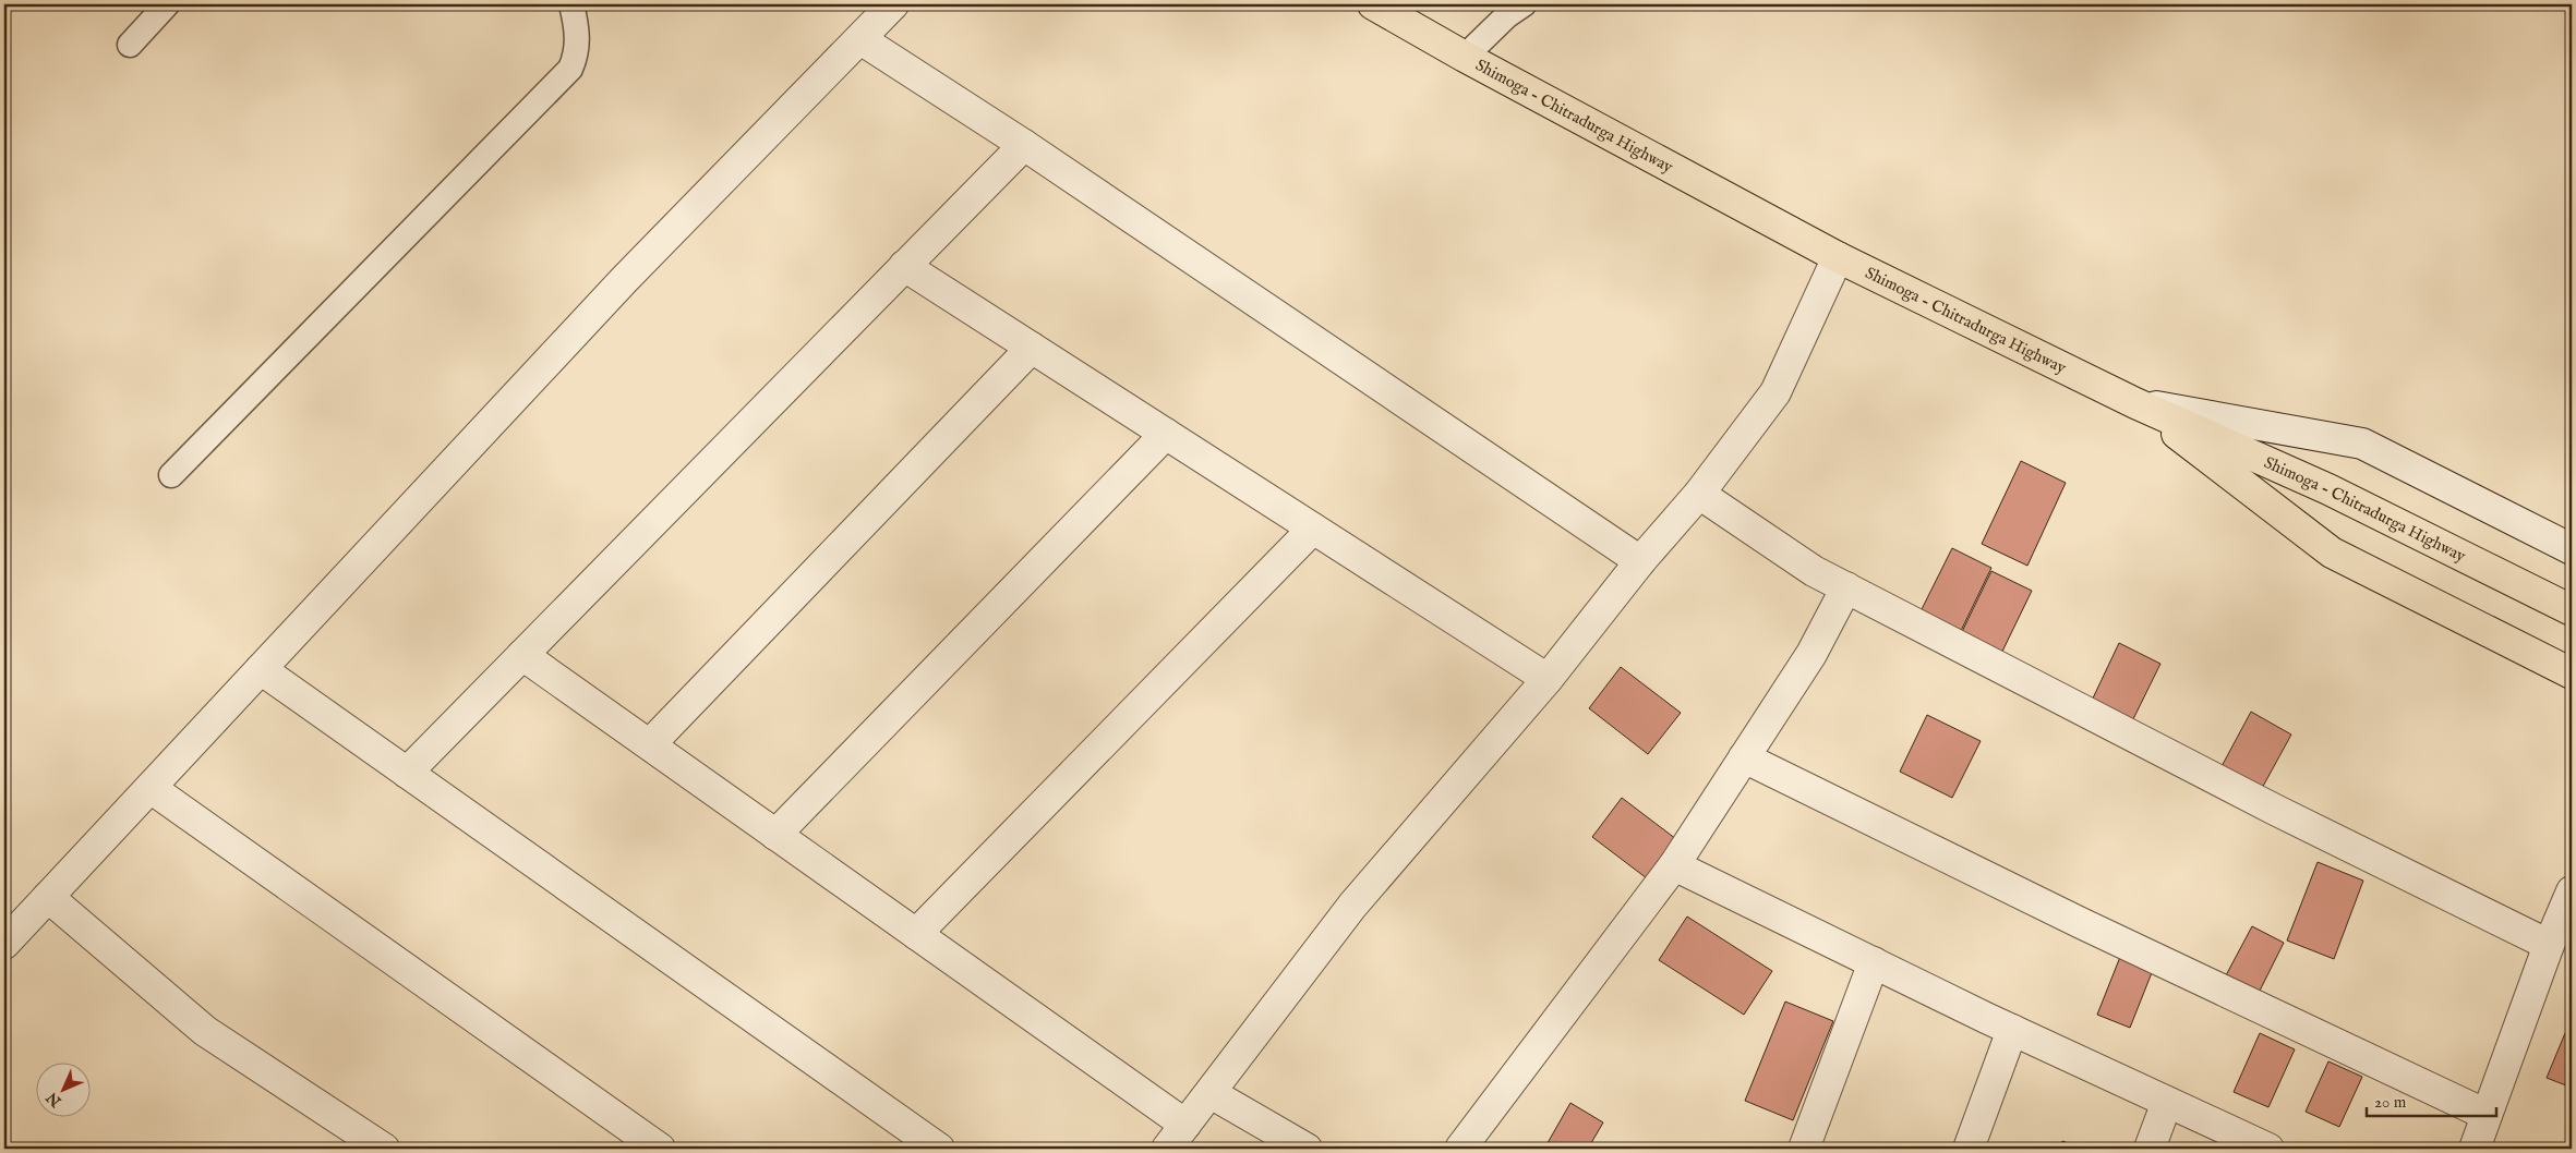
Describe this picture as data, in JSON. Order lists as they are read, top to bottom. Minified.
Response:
{"streets":{"main road":["Shimoga - Chitradurga Highway"]},"scale_bar":"20 m","north":"bottom left"}
